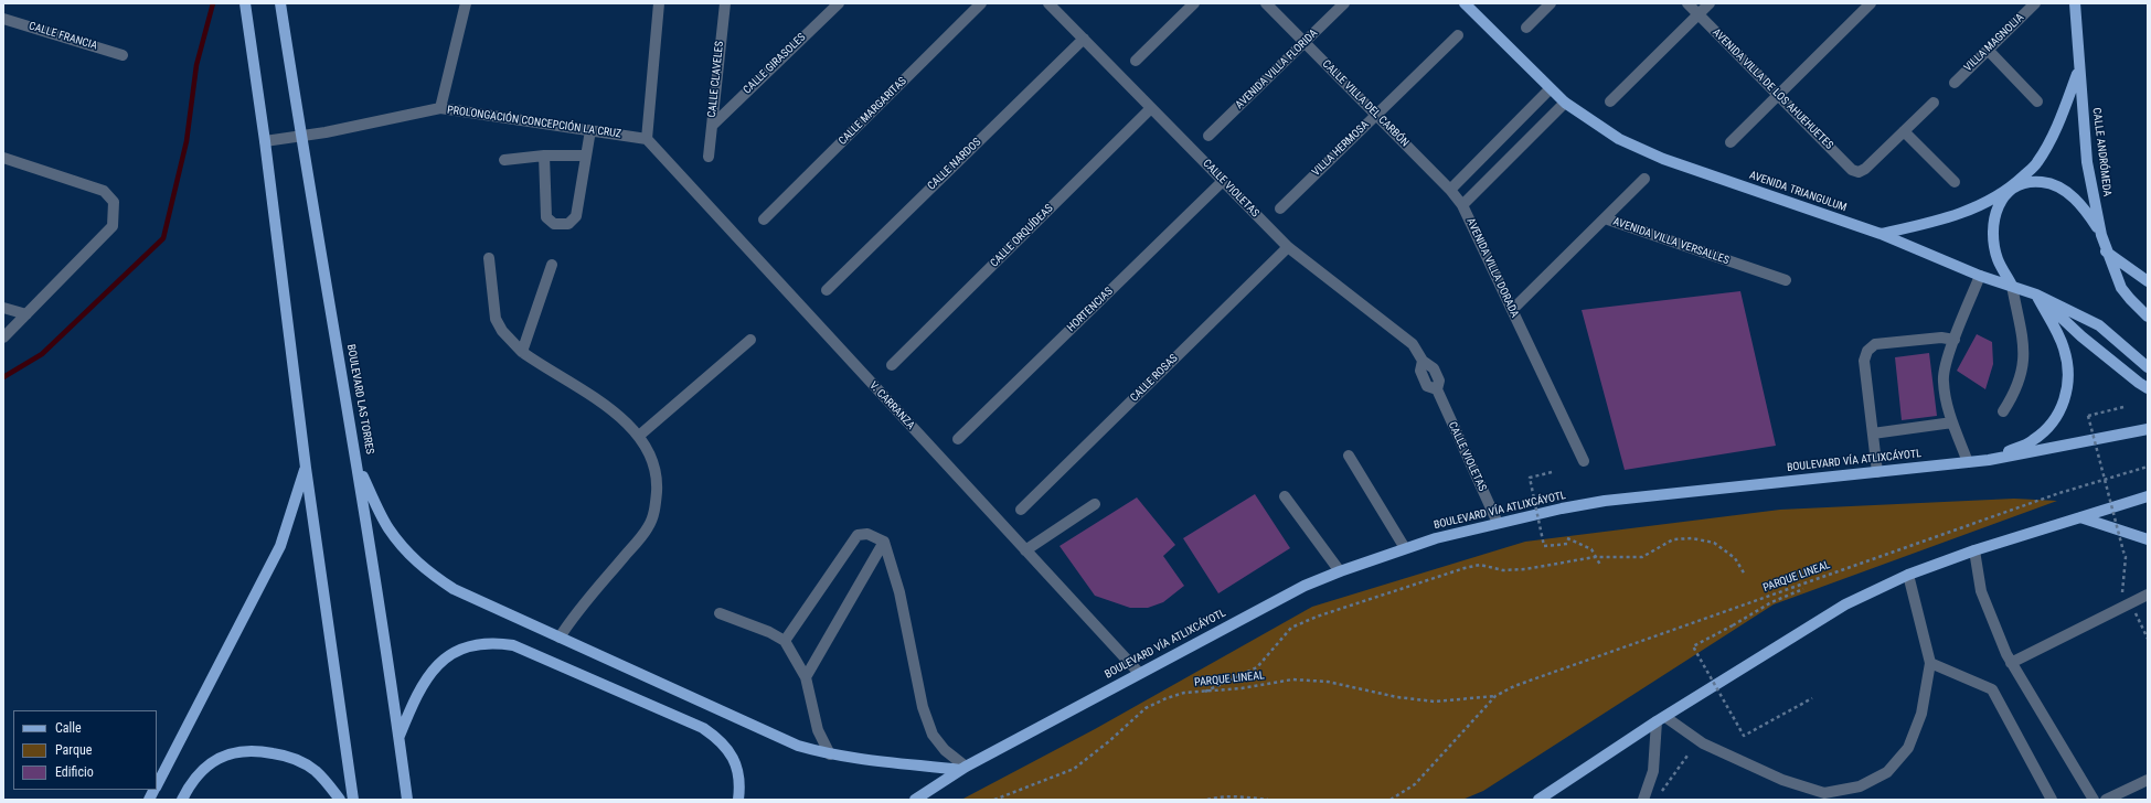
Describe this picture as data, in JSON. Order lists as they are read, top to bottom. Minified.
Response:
{"streets":{"main road":["CALLE ANDRÓMEDA","AVENIDA TRIANGULUM","BOULEVARD LAS TORRES","BOULEVARD VÍA ATLIXCÁYOTL"],"street":["CALLE FRANCIA","VILLA MAGNOLIA","CALLE GIRASOLES","AVENIDA VILLA FLORIDA","CALLE CLAVELES","AVENIDA VILLA DE LOS AHUEHUETES","CALLE VILLA DEL CARBÓN","CALLE MARGARITAS","PROLONGACIÓN CONCEPCIÓN LA CRUZ","VILLA HERMOSA","CALLE NARDOS","CALLE VIOLETAS","CALLE ORQUÍDEAS","AVENIDA VILLA VERSALLES","AVENIDA VILLA DORADA","HORTENCIAS","CALLE ROSAS","V. CARRANZA"],"path":["PARQUE LINEAL"]},"crossings":[["CALLE GIRASOLES","CALLE CLAVELES"],["AVENIDA VILLA FLORIDA","CALLE VILLA DEL CARBÓN"],["CALLE VILLA DEL CARBÓN","VILLA HERMOSA"],["CALLE VILLA DEL CARBÓN","AVENIDA VILLA DORADA"],["PROLONGACIÓN CONCEPCIÓN LA CRUZ","BOULEVARD LAS TORRES"],["PROLONGACIÓN CONCEPCIÓN LA CRUZ","V. CARRANZA"],["CALLE NARDOS","CALLE VIOLETAS"],["CALLE VIOLETAS","CALLE ORQUÍDEAS"],["CALLE VIOLETAS","HORTENCIAS"],["CALLE VIOLETAS","CALLE ROSAS"],["CALLE VIOLETAS","BOULEVARD VÍA ATLIXCÁYOTL"],["AVENIDA TRIANGULUM","AVENIDA VILLA DORADA"],["AVENIDA TRIANGULUM","BOULEVARD VÍA ATLIXCÁYOTL"],["AVENIDA VILLA VERSALLES","AVENIDA VILLA DORADA"],["V. CARRANZA","BOULEVARD VÍA ATLIXCÁYOTL"]],"legend":["Calle","Parque","Edificio"]}
